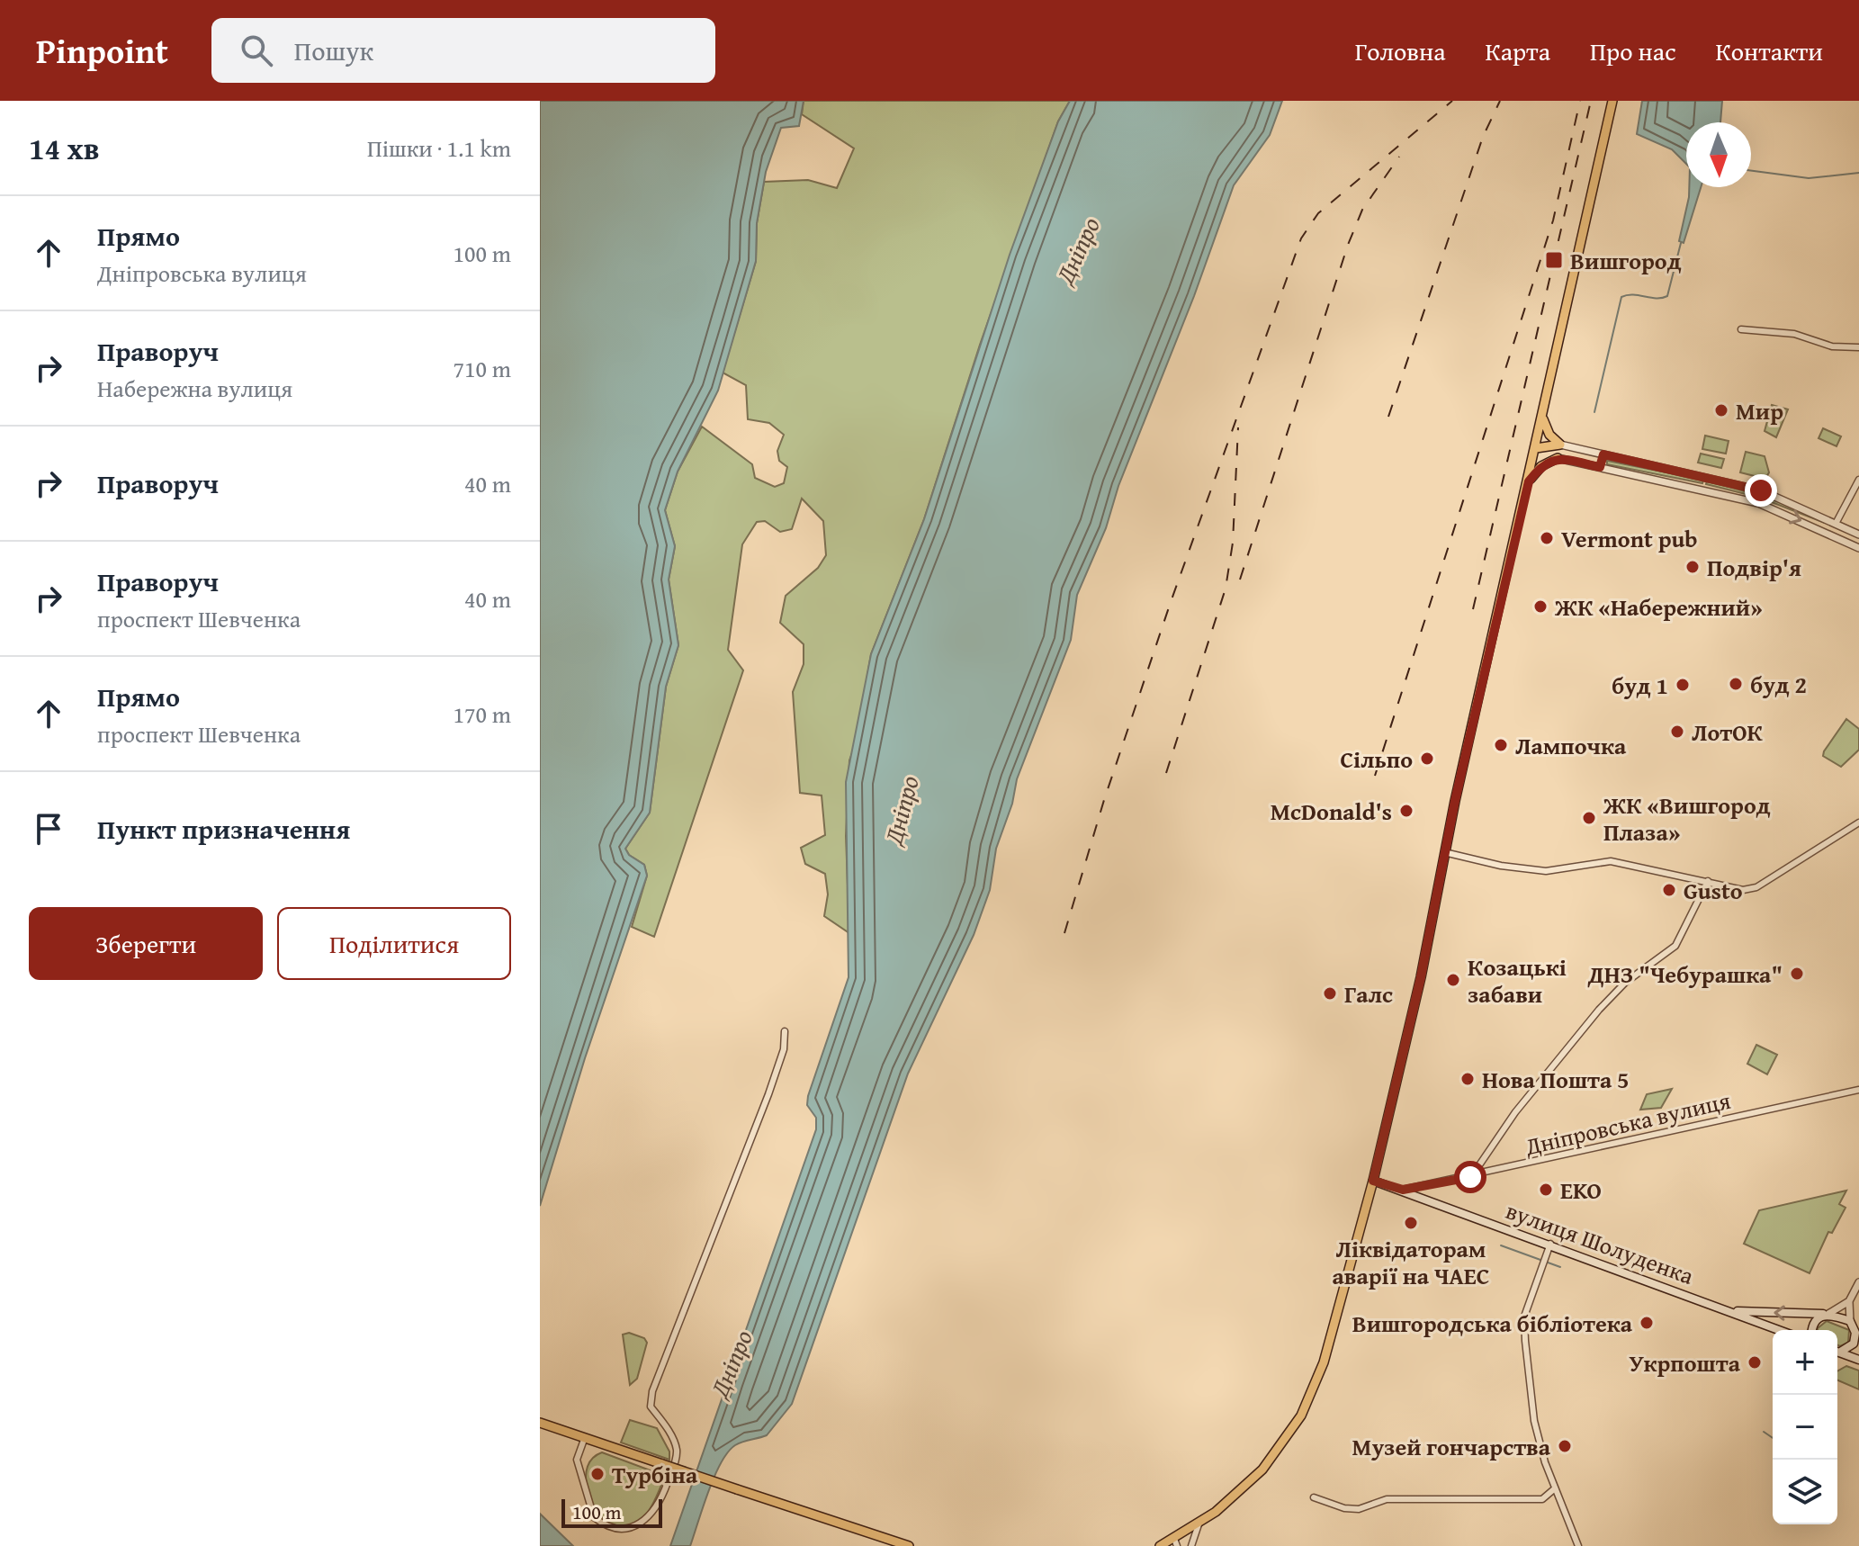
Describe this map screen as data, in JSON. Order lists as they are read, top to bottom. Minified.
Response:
{"streets":{"main road":["вулиця Шолуденка"],"street":["Дніпровська вулиця"]},"crossings":[["Дніпровська вулиця","вулиця Шолуденка"]],"water":["Дніпро"],"places":{"transit":["Вишгород"],"other":["Мир","Vermont pub","Подвір'я","ЖК «Набережний»","буд 2","буд 1","ЛотОК","Лампочка","Сільпо","McDonald's","ЖК «Вишгород Плаза»","Gusto","ДНЗ \"Чебурашка\"","Козацькі забави","Галс","Нова Пошта 5","EKO","Ліквідаторам аварії на ЧАЕС","Вишгородська бібліотека","Укрпошта","Музей гончарства","Турбіна"]},"scale_bar":"100 m","north":"bottom","page":{"header":"Pinpoint","search":"Пошук","nav":["Головна","Карта","Про нас","Контакти"],"heading":["14 хв","Пішки · 1.1 km"],"list":[["Прямо","Дніпровська вулиця","100 m"],["Праворуч","Набережна вулиця","710 m"],["Праворуч","40 m"],["Праворуч","проспект Шевченка","40 m"],["Прямо","проспект Шевченка","170 m"],"Пункт призначення"],"buttons":["Зберегти","Поділитися"],"map_buttons":["+","−"],"scale":"100 m"}}
